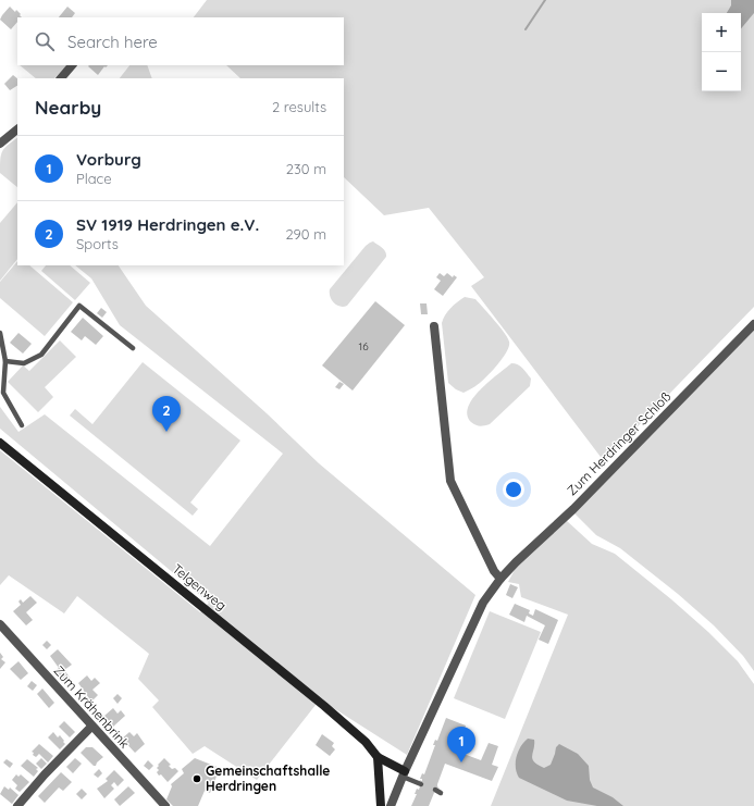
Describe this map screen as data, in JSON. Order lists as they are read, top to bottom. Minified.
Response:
{"streets":{"main road":["Telgenweg"],"street":["Zum Herdringer Schloß","Zum Krähenbrink"]},"crossings":[["Zum Herdringer Schloß","Telgenweg"]],"places":["Gemeinschaftshalle Herdringen"],"house_numbers":["16"],"page":{"map_buttons":["+","−"],"search":"Search here","heading":["Nearby","2 results"],"list":[{"mark":"1","name":"Vorburg","note":"Place","value":"230 m"},{"mark":"2","name":"SV 1919 Herdringen e.V.","note":"Sports","value":"290 m"}],"pins":["2","1"]}}
